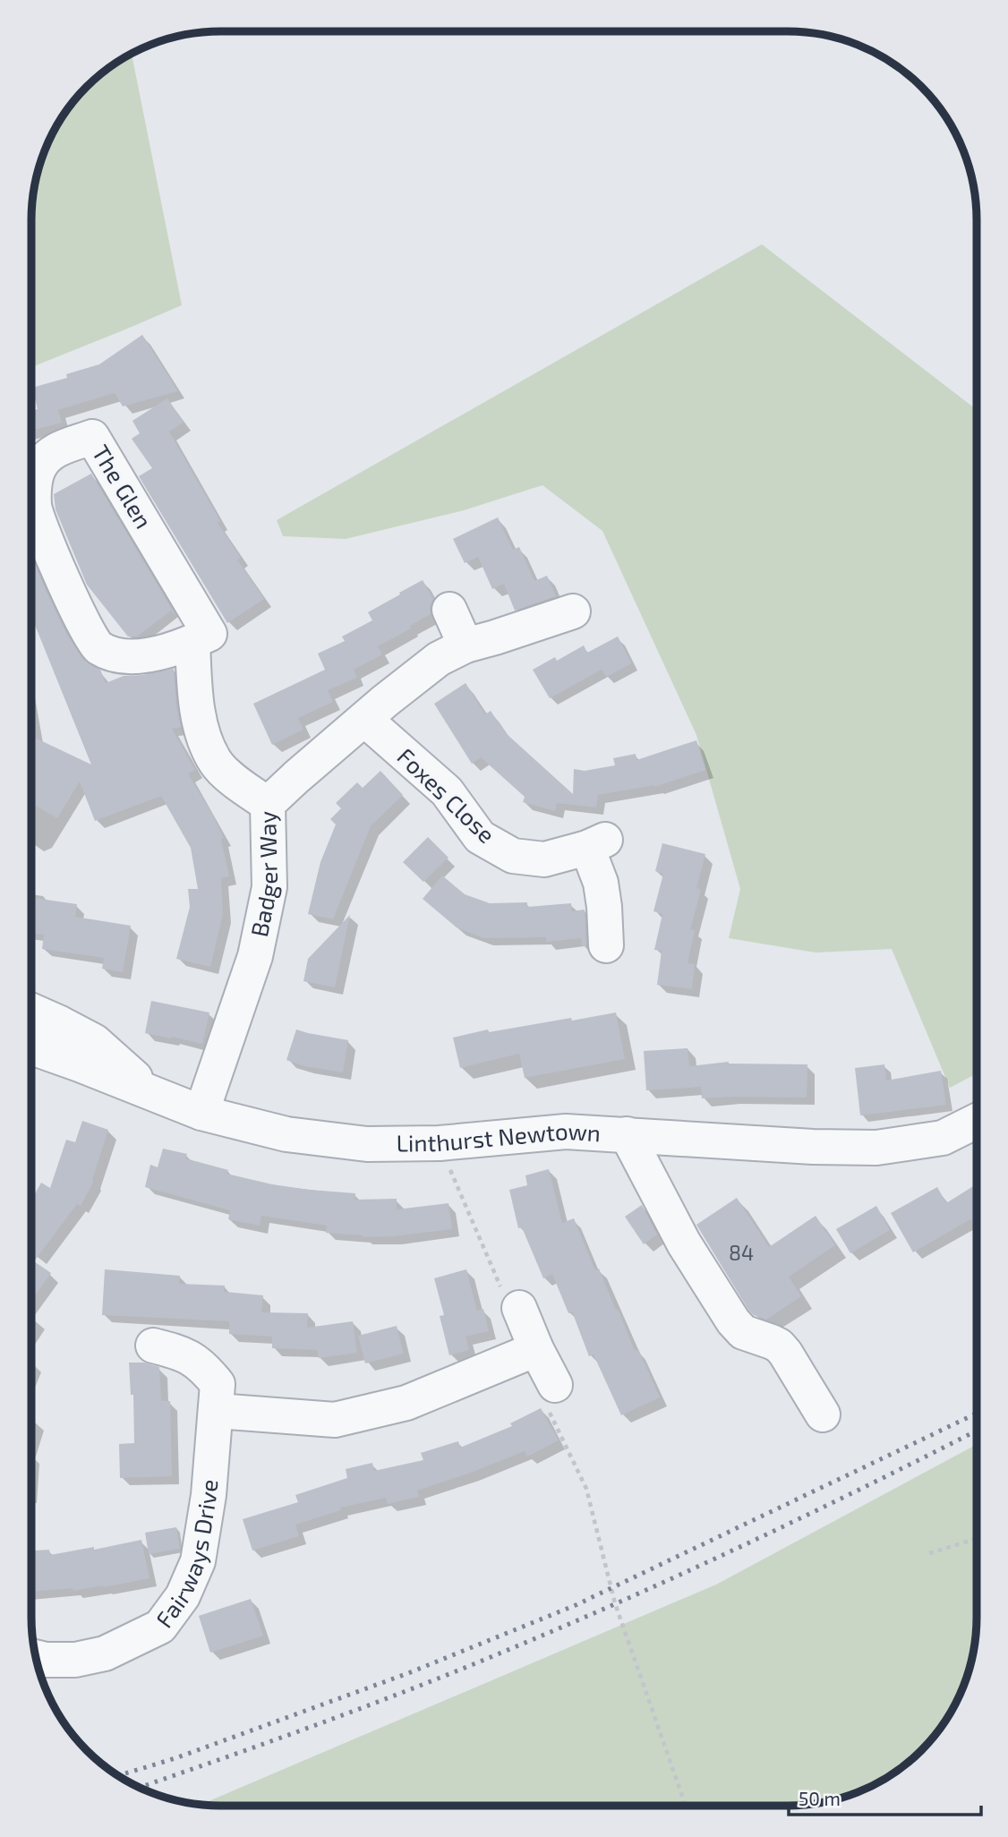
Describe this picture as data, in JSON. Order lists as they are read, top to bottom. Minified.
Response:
{"streets":{"street":["The Glen","Foxes Close","Badger Way","Linthurst Newtown","Fairways Drive"]},"crossings":[["Foxes Close","Badger Way"],["Badger Way","Linthurst Newtown"]],"house_numbers":["84"],"scale_bar":"50 m"}
